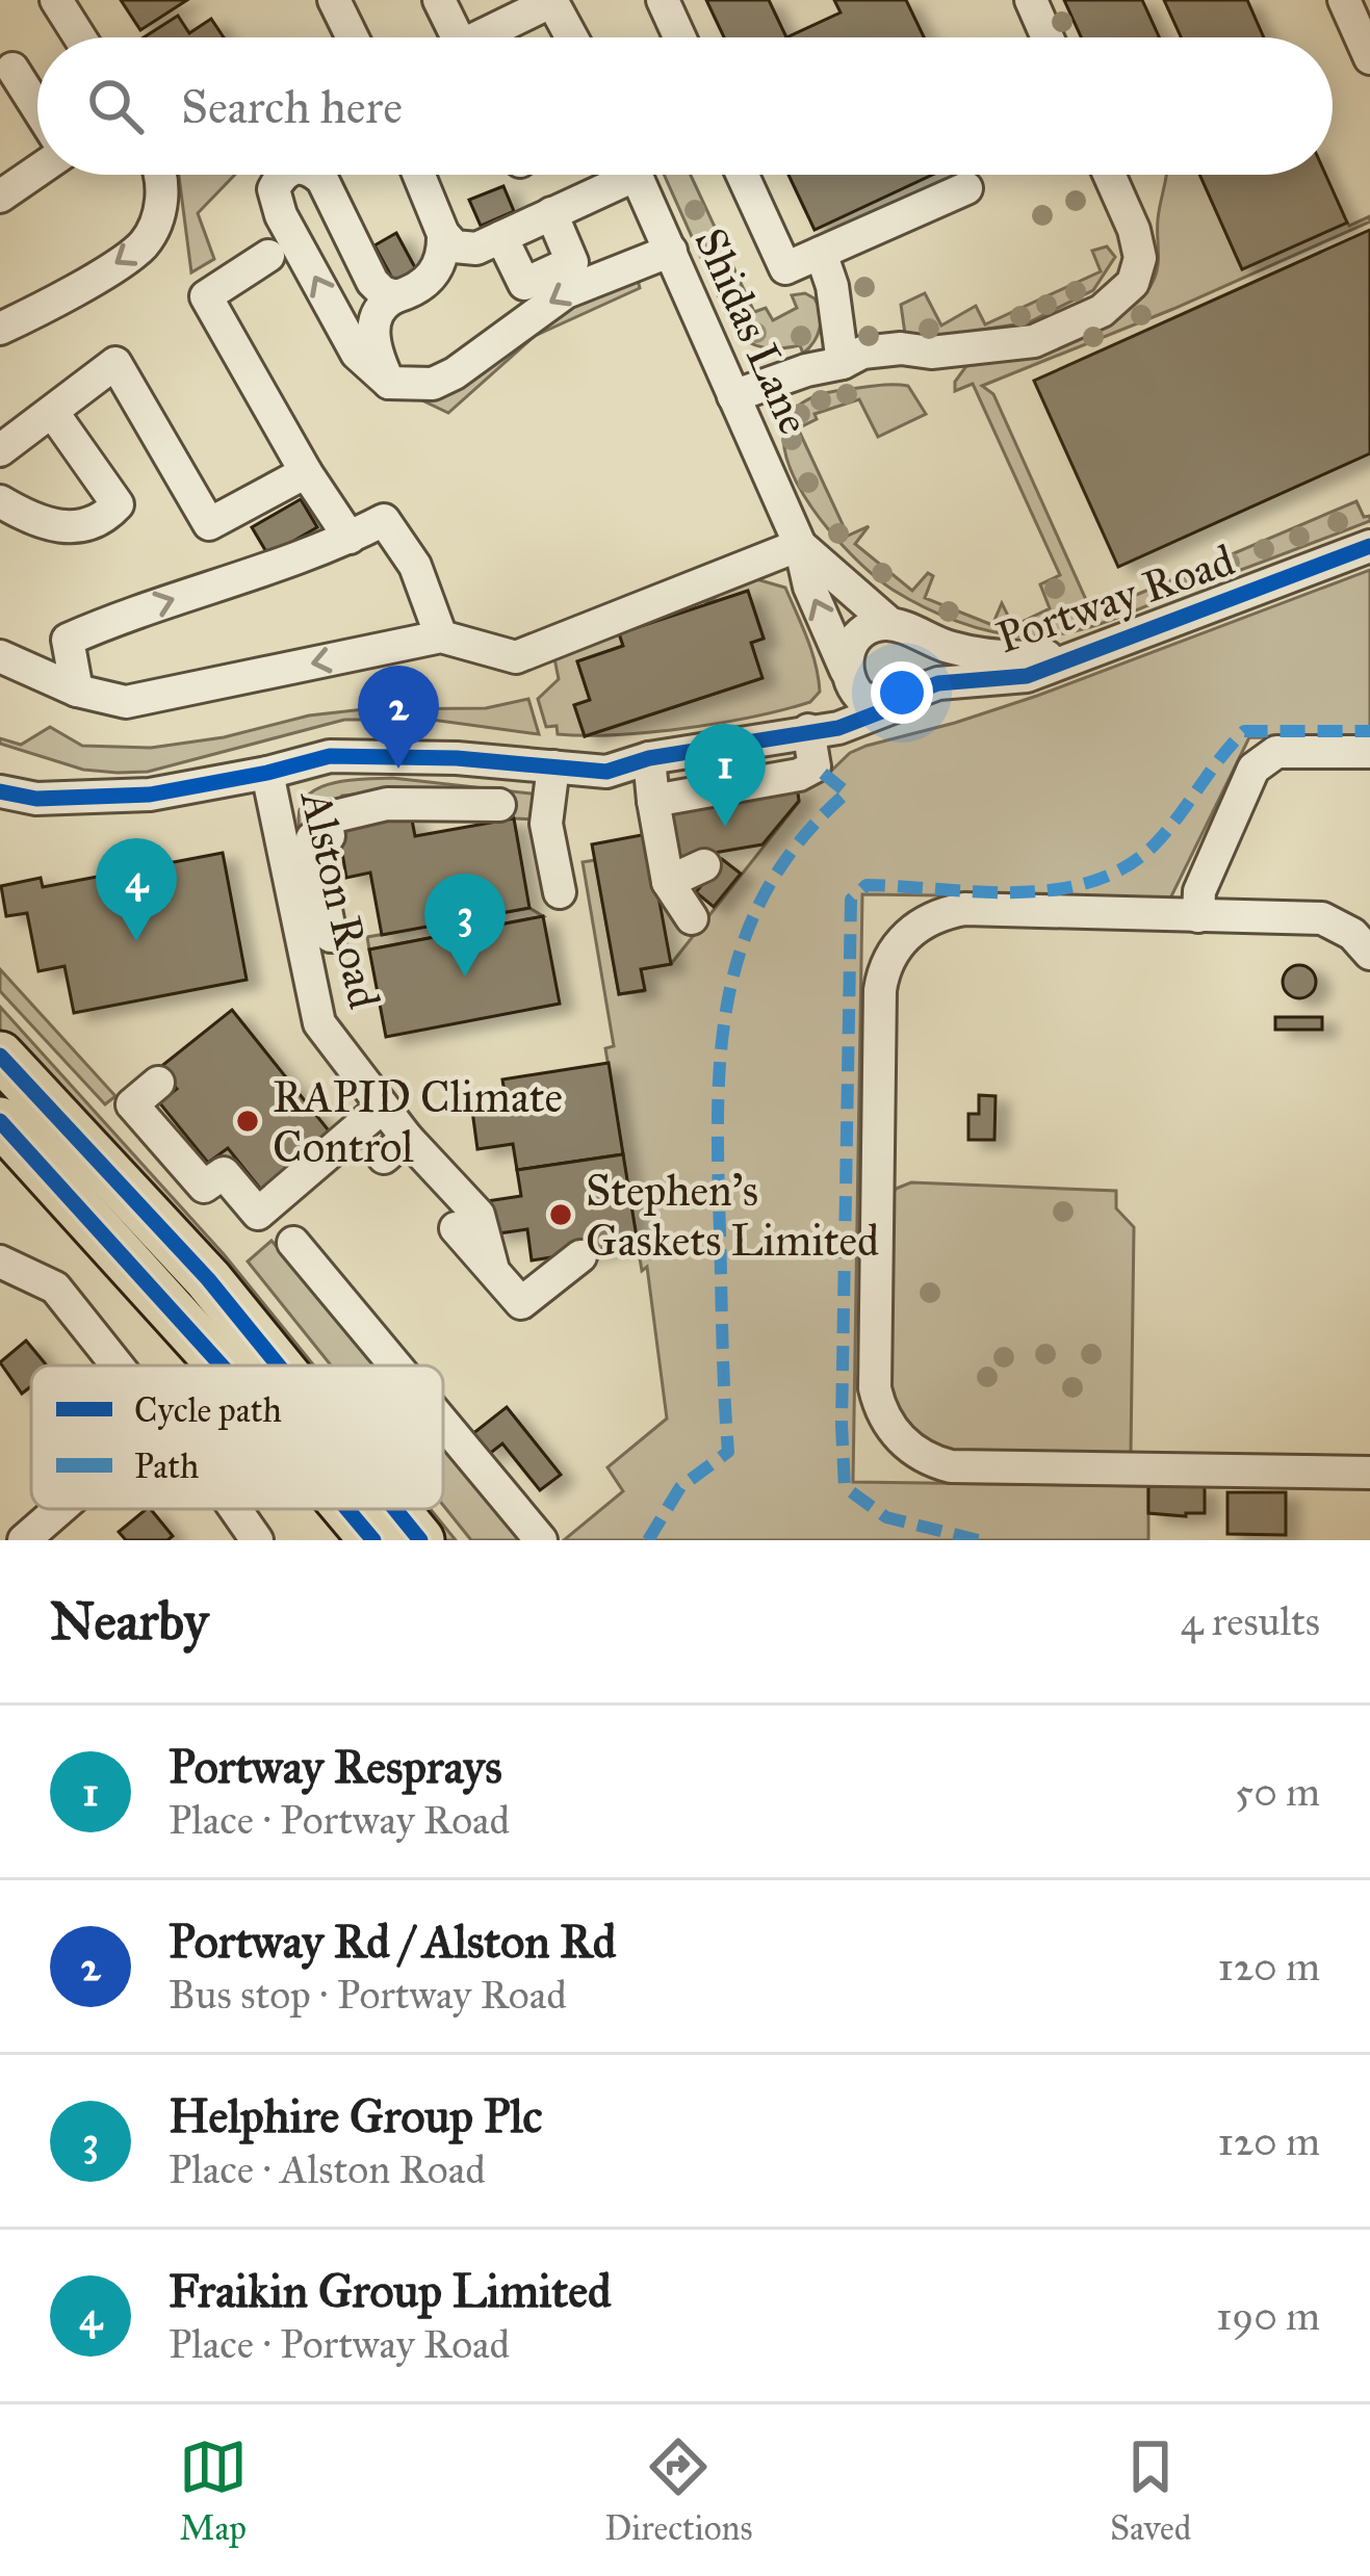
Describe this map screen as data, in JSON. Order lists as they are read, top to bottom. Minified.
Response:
{"streets":{"street":["Shidas Lane","Portway Road","Alston Road"]},"crossings":[["Shidas Lane","Portway Road"],["Portway Road","Alston Road"]],"places":["RAPID Climate Control","Stephen's Gaskets Limited"],"legend":["Cycle path","Path"],"page":{"search":"Search here","pins":["2","1","4","3"],"heading":["Nearby","4 results"],"list":[{"mark":"1","name":"Portway Resprays","note":"Place · Portway Road","value":"50 m"},{"mark":"2","name":"Portway Rd / Alston Rd","note":"Bus stop · Portway Road","value":"120 m"},{"mark":"3","name":"Helphire Group Plc","note":"Place · Alston Road","value":"120 m"},{"mark":"4","name":"Fraikin Group Limited","note":"Place · Portway Road","value":"190 m"}],"nav":["Map","Directions","Saved"]}}
